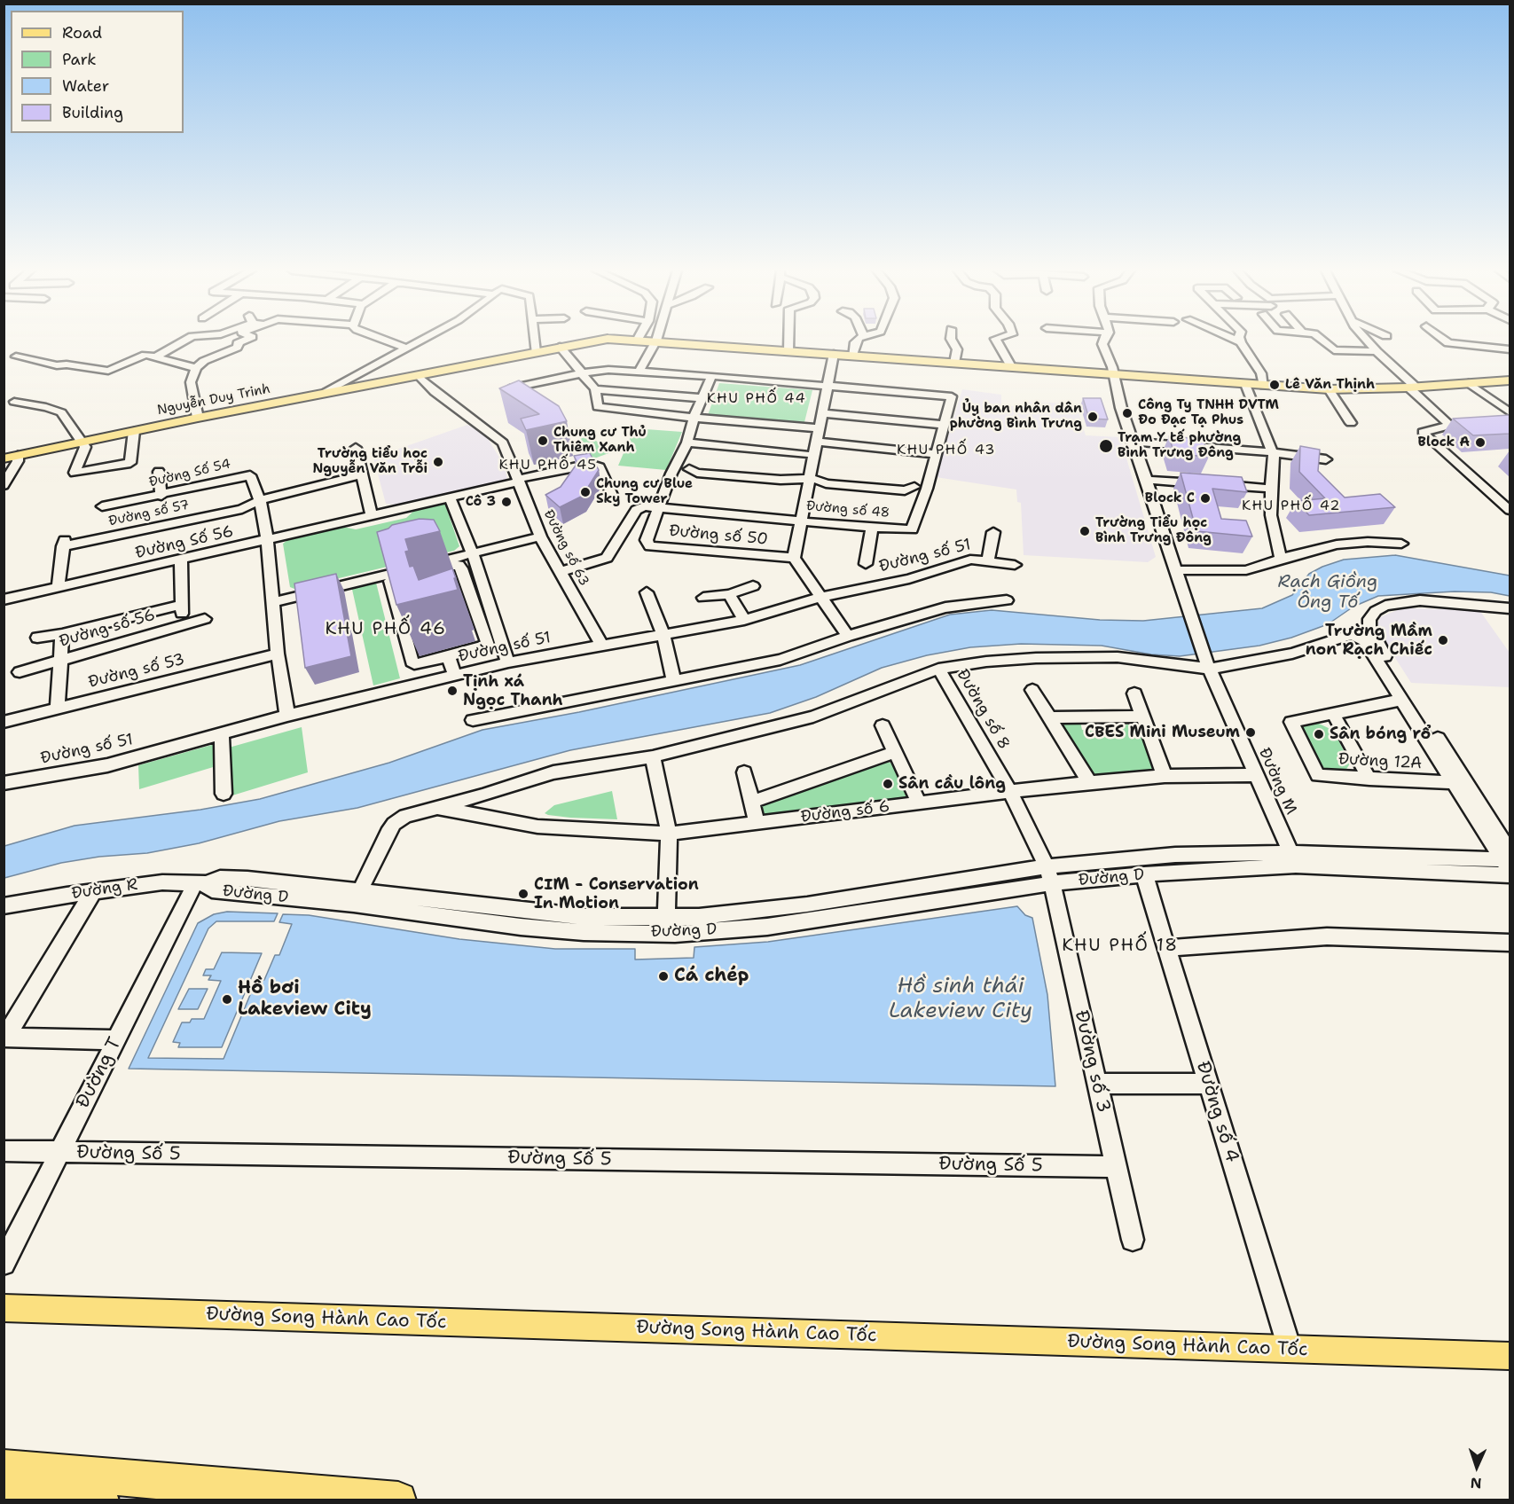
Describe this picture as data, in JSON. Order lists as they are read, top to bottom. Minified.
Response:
{"streets":{"main road":["Nguyễn Duy Trinh","Đường Song Hành Cao Tốc"],"street":["Đường Số 54","Đường số 48","Đường số 57","Đường số 50","Đường Số 56","Đường số 63","Đường số 51","Đường số 56","Đường số 53","Đường số 8","Đường 12A","Đường M","Đường số 6","Đường D","Đường R","Đường số 3","Đường T","Đường số 4","Đường Số 5"]},"crossings":[["Nguyễn Duy Trinh","Đường số 63"],["Nguyễn Duy Trinh","Đường M"],["Đường Số 54","Đường số 57"],["Đường Số 54","Đường Số 56"],["Đường số 48","Đường số 50"],["Đường số 48","Đường số 63"],["Đường số 57","Đường Số 56"],["Đường Số 56","Đường số 63"],["Đường số 63","Đường số 51"],["Đường số 8","Đường số 6"],["Đường số 8","Đường D"],["Đường số 8","Đường số 3"],["Đường M","Đường số 6"],["Đường M","Đường D"],["Đường D","Đường R"],["Đường D","Đường số 3"],["Đường D","Đường T"],["Đường D","Đường số 4"],["Đường R","Đường T"],["Đường số 3","Đường Số 5"],["Đường T","Đường Số 5"],["Đường số 4","Đường Song Hành Cao Tốc"]],"districts":["KHU PHỐ 44","KHU PHỐ 43","KHU PHỐ 45","KHU PHỐ 42","KHU PHỐ 46","KHU PHỐ 18"],"water":["Rạch Giồng Ông Tố","Hồ sinh thái Lakeview City"],"places":["Lê Văn Thịnh","Công Ty TNHH DVTM Đo Đạc Tạ Phus","Ủy ban nhân dân phường Bình Trưng","Chung cư Thủ Thiêm Xanh","Block A","Trạm Y tế phường Bình Trưng Đông","Trường tiểu học Nguyễn Văn Trỗi","Chung cư Blue Sky Tower","Block C","Cô 3","Trường Tiểu học Bình Trưng Đông","Trường Mầm non Rạch Chiếc","Tịnh xá Ngọc Thanh","CBES Mini Museum","Sân bóng rổ","Sân cầu lông","CIM - Conservation In Motion","Cá chép","Hồ bơi Lakeview City"],"legend":["Road","Park","Water","Building"],"north":"bottom"}
